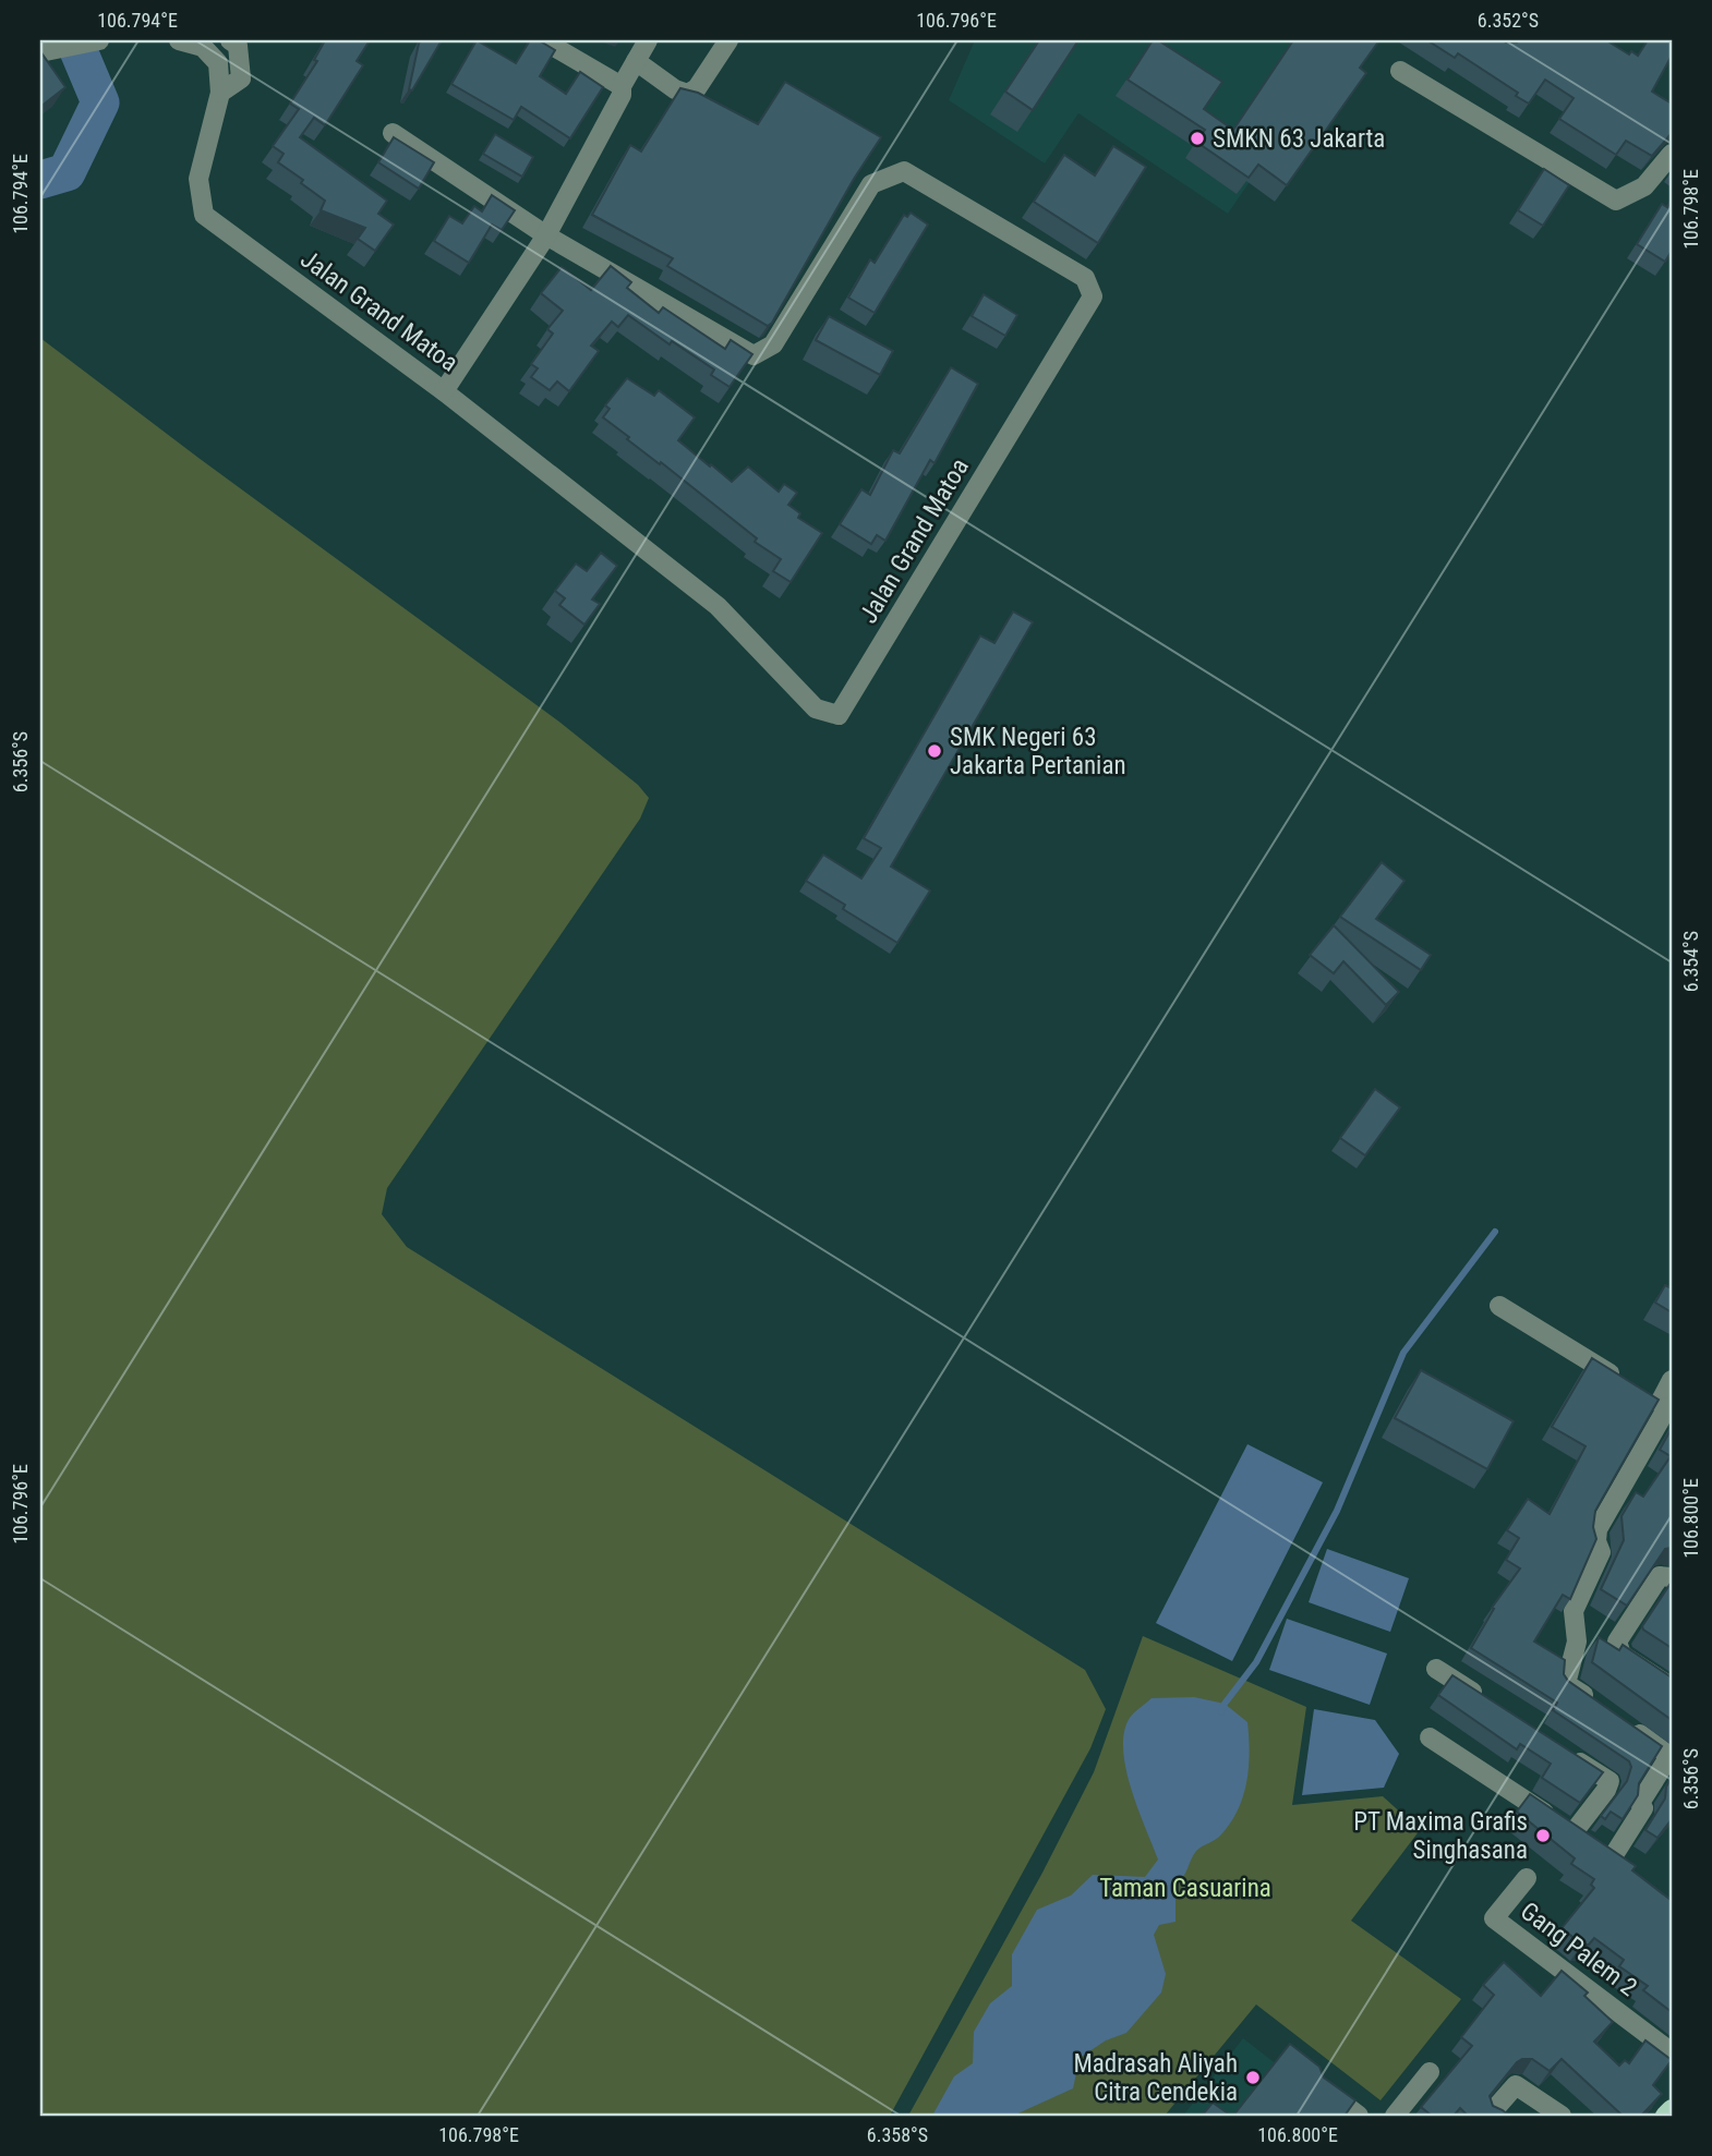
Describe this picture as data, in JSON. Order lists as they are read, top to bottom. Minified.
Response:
{"streets":{"street":["Jalan Grand Matoa","Gang Palem 2"]},"parks":["Taman Casuarina"],"places":["SMKN 63 Jakarta","SMK Negeri 63 Jakarta Pertanian","PT Maxima Grafis Singhasana","Madrasah Aliyah Citra Cendekia"],"coordinates":["106.794°E","106.796°E","6.352°S","106.798°E","6.356°S","6.354°S","106.800°E","6.358°S"]}
